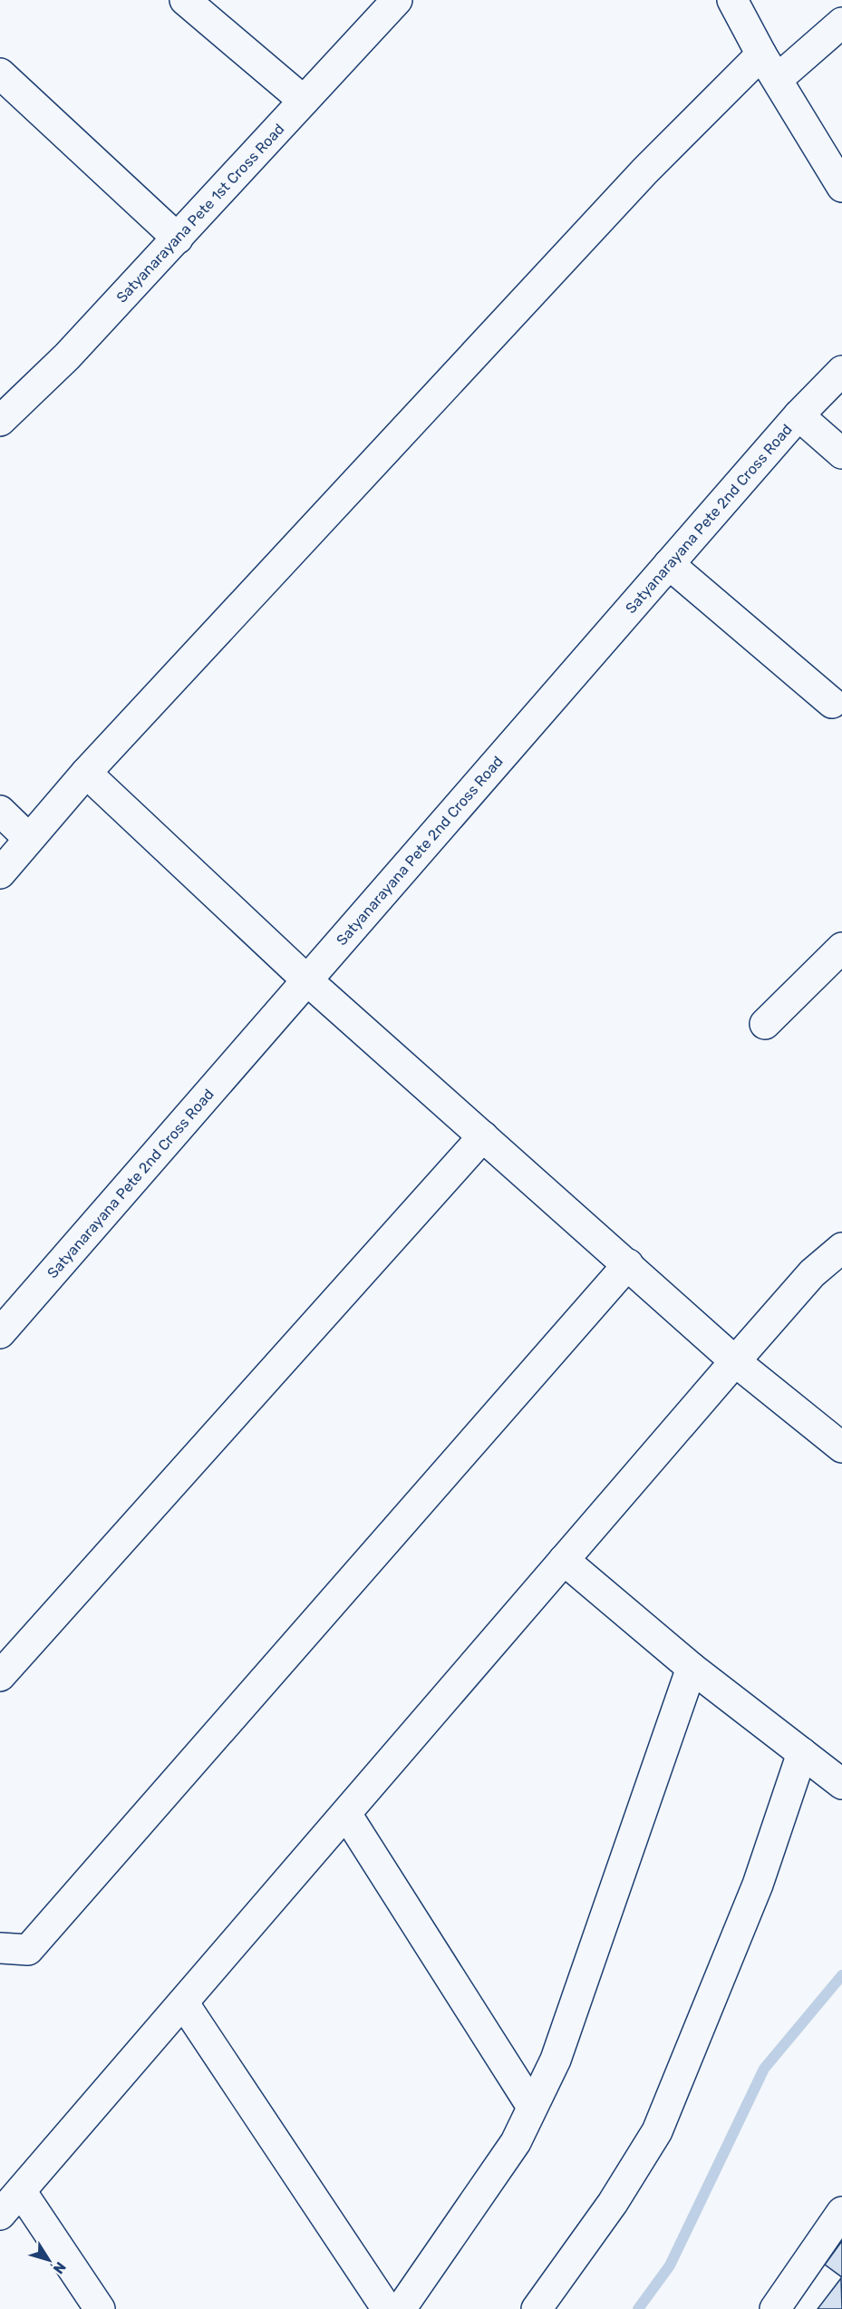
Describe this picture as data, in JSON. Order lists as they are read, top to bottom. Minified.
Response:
{"streets":{"street":["Satyanarayana Pete 1st Cross Road","Satyanarayana Pete 2nd Cross Road"]},"north":"bottom right"}
